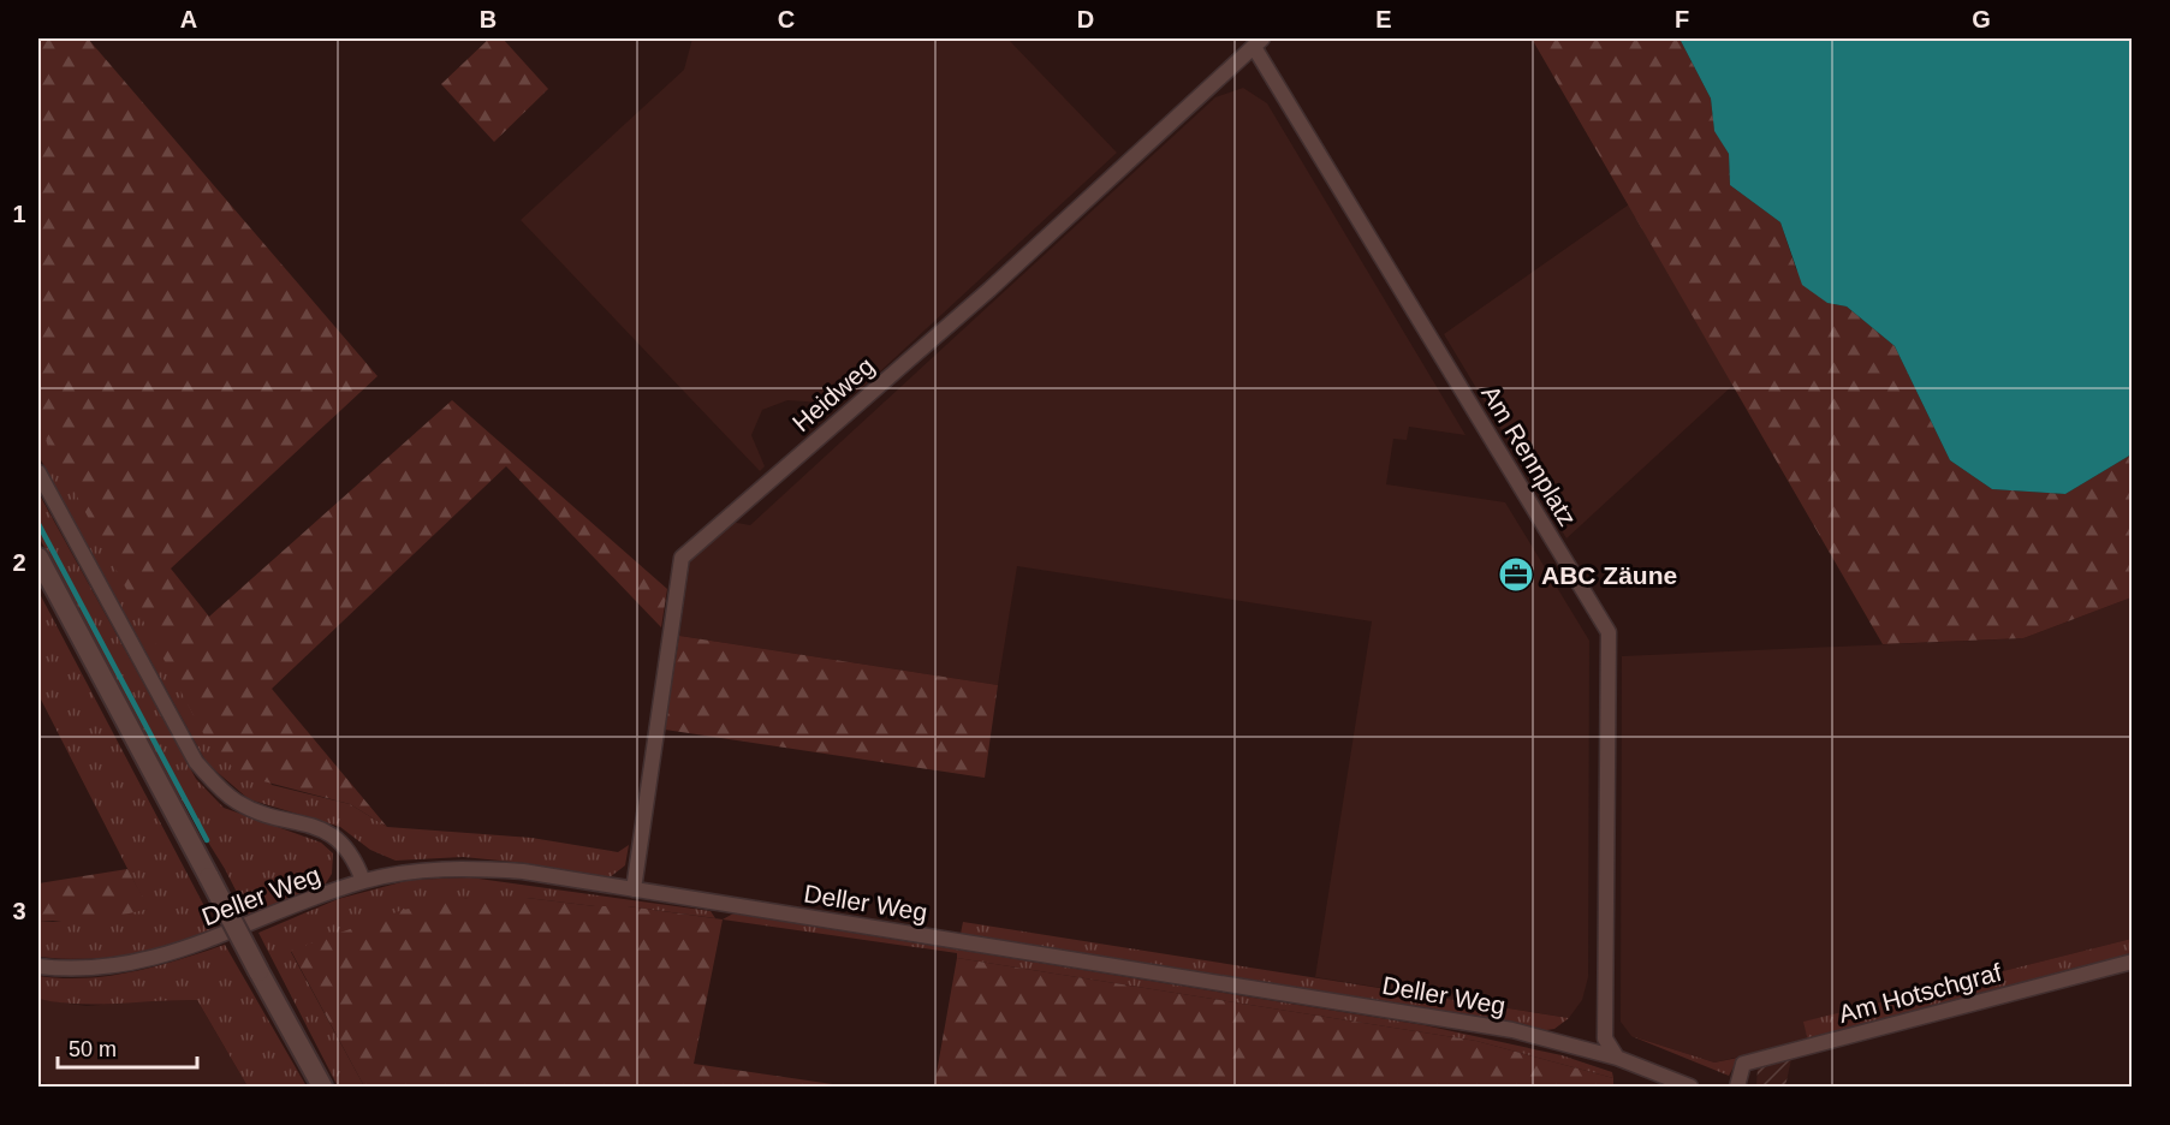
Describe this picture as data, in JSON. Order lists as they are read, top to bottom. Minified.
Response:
{"streets":{"street":["Heidweg","Am Rennplatz","Deller Weg","Am Hotschgraf"]},"crossings":[["Heidweg","Am Rennplatz"],["Heidweg","Deller Weg"],["Am Rennplatz","Deller Weg"]],"places":{"office":["ABC Zäune"]},"scale_bar":"50 m","grid":{"columns":["A","B","C","D","E","F","G"],"rows":["1","2","3"]}}
